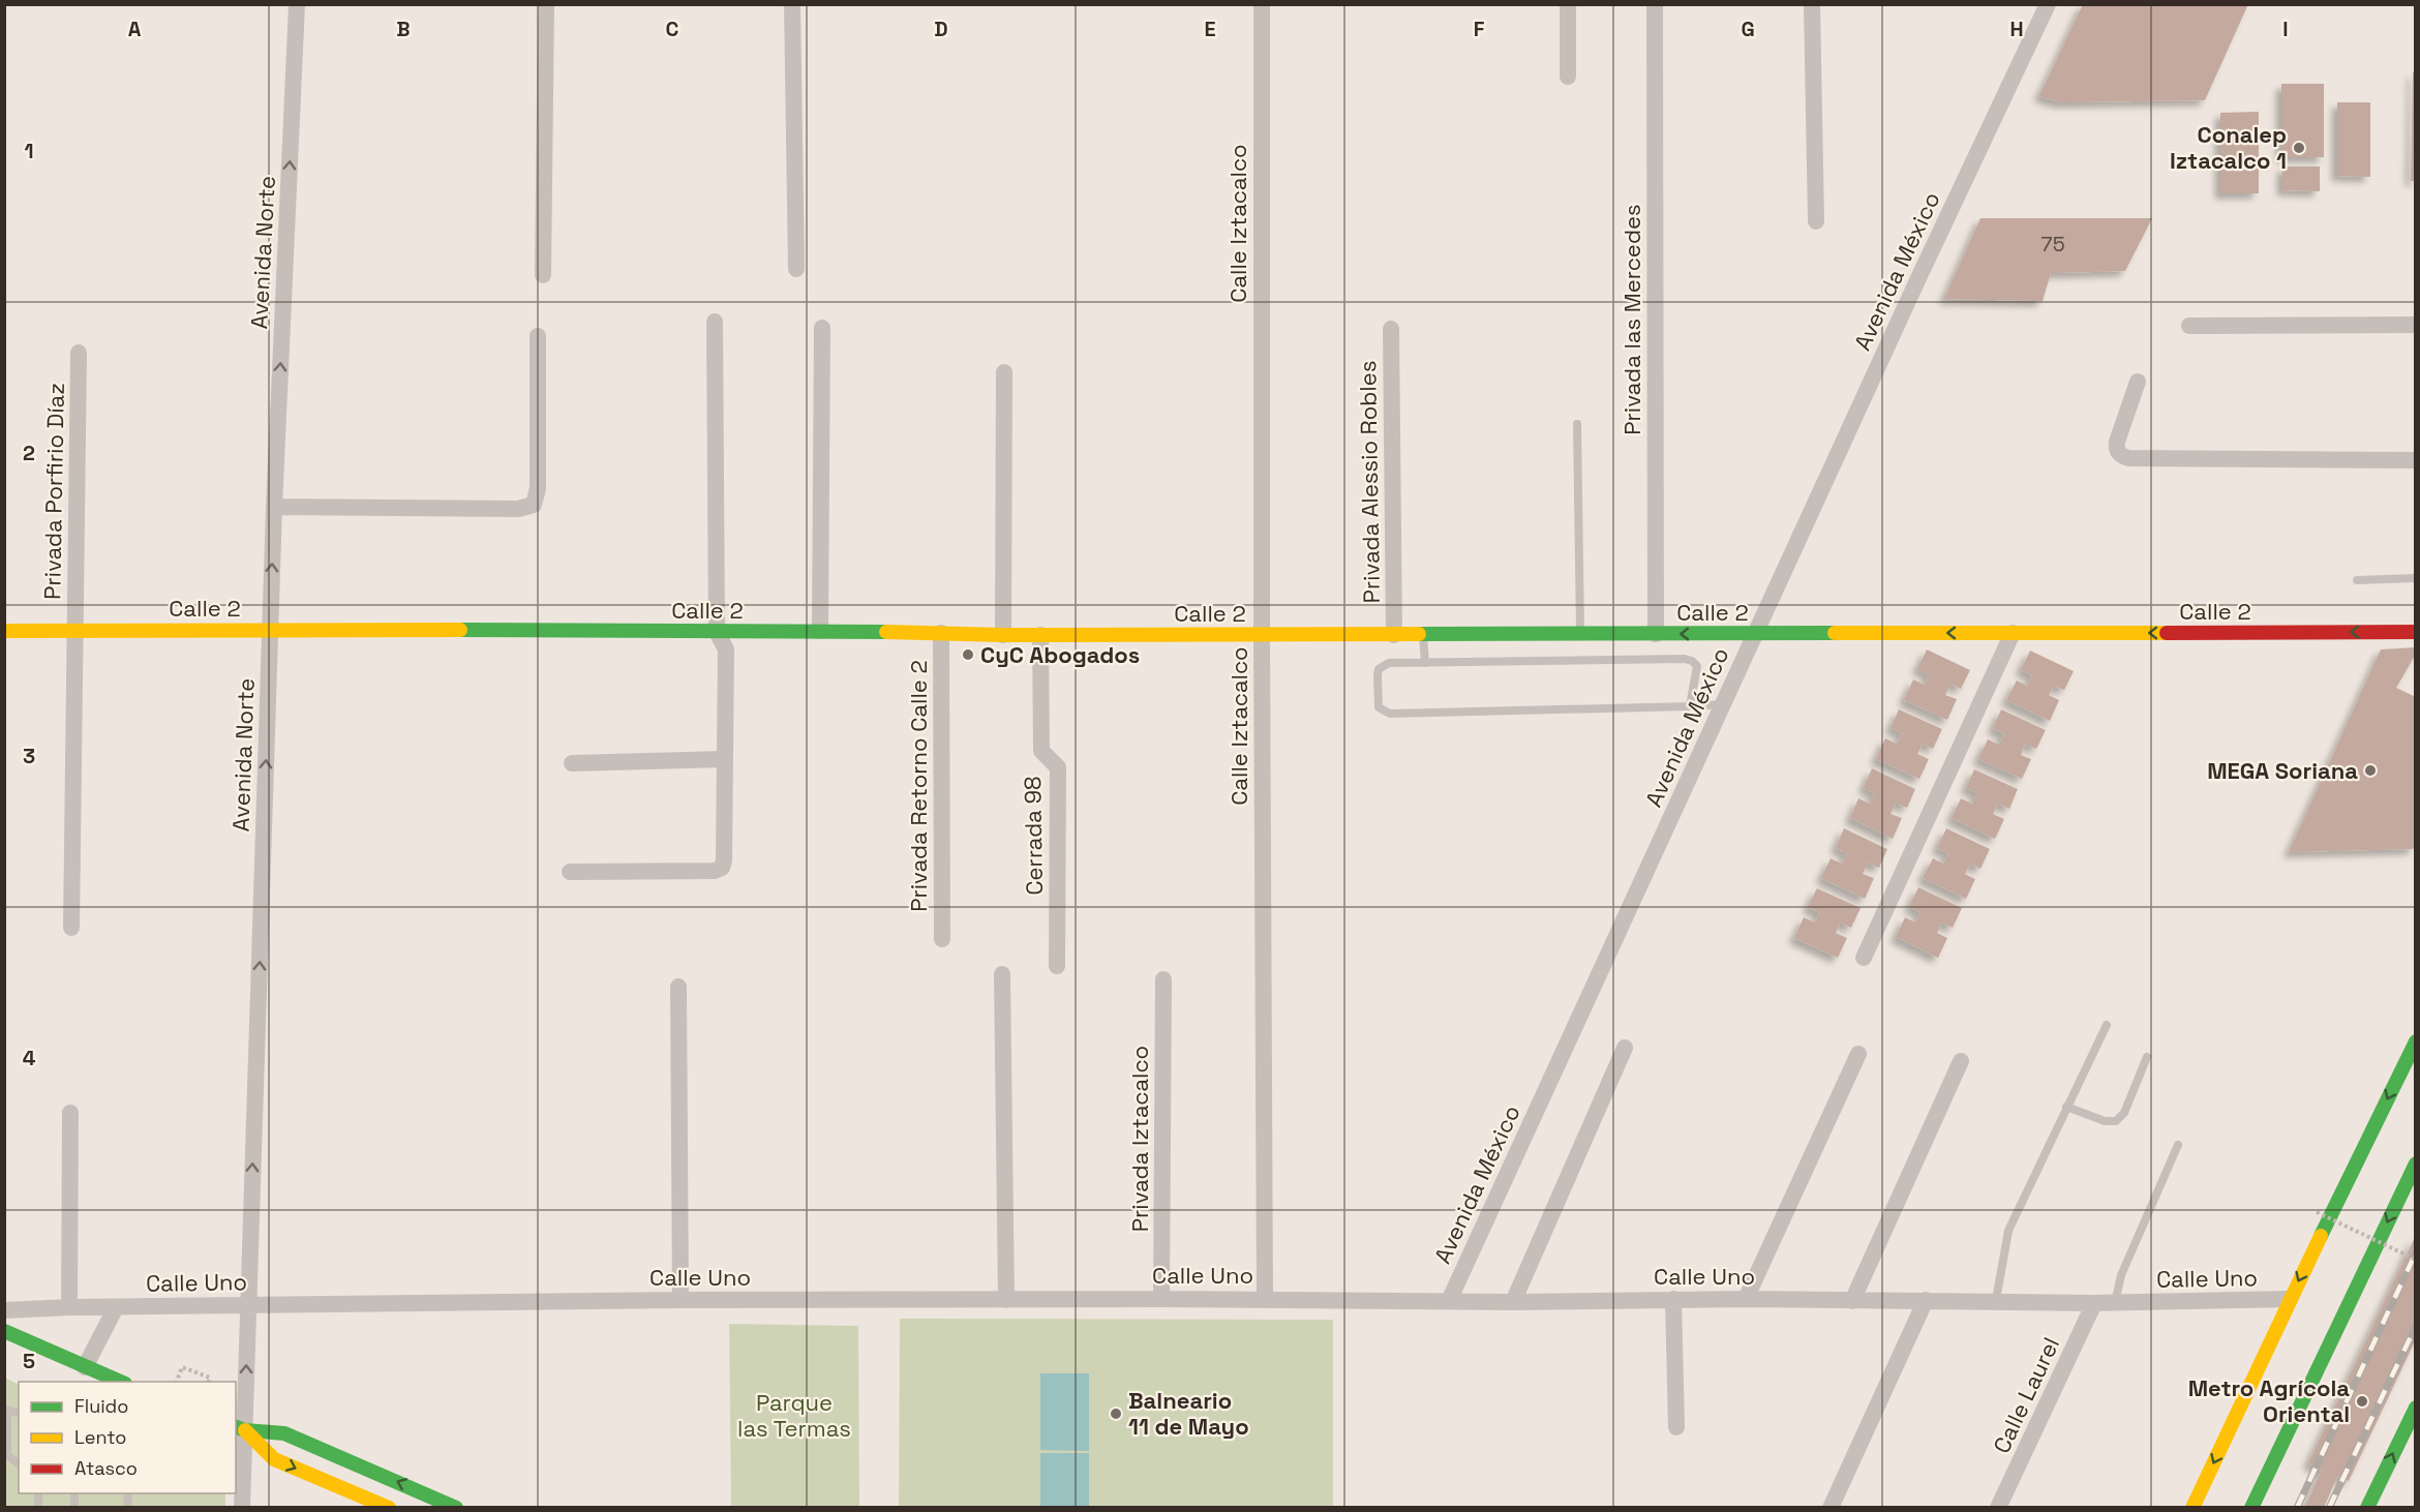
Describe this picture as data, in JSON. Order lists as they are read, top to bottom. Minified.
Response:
{"streets":{"main road":["Calle 2"],"street":["Calle Iztacalco","Avenida Norte","Avenida México","Privada las Mercedes","Privada Alessio Robles","Privada Porfirio Díaz","Privada Retorno Calle 2","Cerrada 98","Privada Iztacalco","Calle Uno","Calle Laurel"]},"crossings":[["Calle Iztacalco","Calle 2"],["Calle Iztacalco","Calle Uno"],["Avenida Norte","Calle 2"],["Avenida Norte","Calle Uno"],["Avenida México","Calle 2"],["Avenida México","Calle Uno"],["Privada las Mercedes","Calle 2"],["Privada Alessio Robles","Calle 2"],["Privada Porfirio Díaz","Calle 2"],["Calle 2","Privada Retorno Calle 2"],["Calle 2","Cerrada 98"],["Privada Iztacalco","Calle Uno"],["Calle Uno","Calle Laurel"]],"one_way":["Avenida Norte"],"parks":["Parque las Termas"],"places":["Conalep Iztacalco 1","CyC Abogados","MEGA Soriana","Metro Agrícola Oriental","Balneario 11 de Mayo"],"house_numbers":["75"],"legend":["Fluido","Lento","Atasco"],"grid":{"columns":["A","B","C","D","E","F","G","H","I"],"rows":["1","2","3","4","5"]}}
